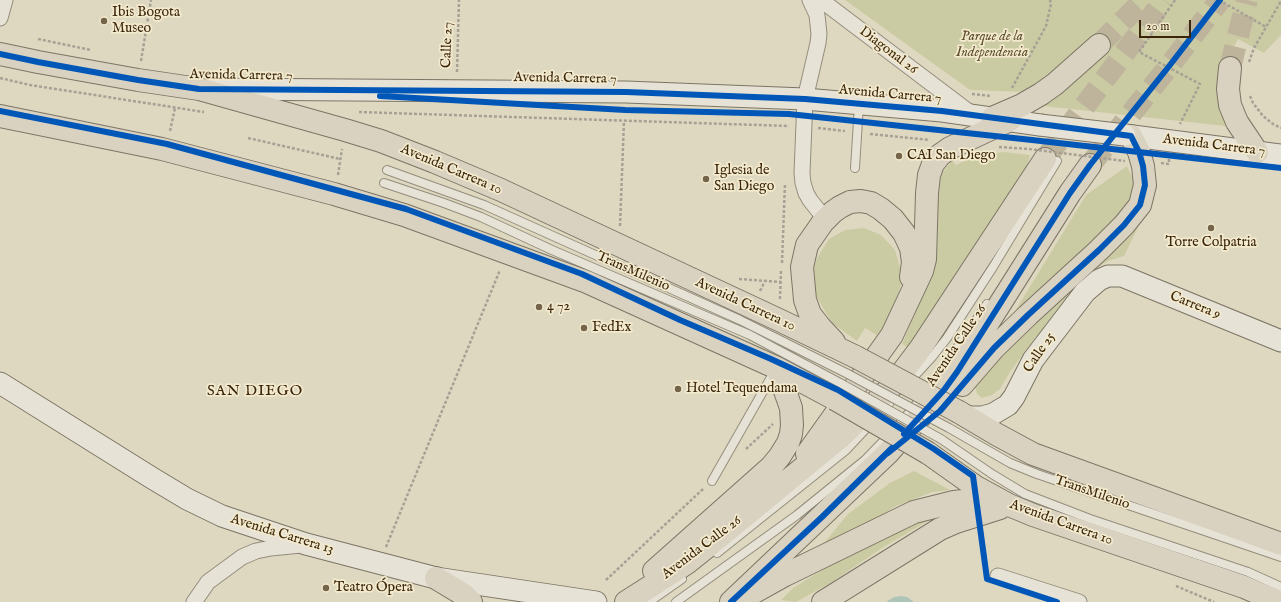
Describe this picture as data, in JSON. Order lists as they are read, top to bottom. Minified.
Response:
{"streets":{"main road":["Avenida Carrera 7","Avenida Carrera 10","Avenida Calle 26"],"street":["Diagonal 26","Carrera 9","Calle 25","Avenida Carrera 13"],"lane":["TransMilenio"],"path":["Calle 27"]},"crossings":[["Calle 27","Avenida Carrera 7"],["Diagonal 26","Avenida Carrera 7"],["Avenida Carrera 7","Avenida Carrera 10"],["Avenida Carrera 10","TransMilenio"],["Avenida Carrera 10","Calle 25"],["TransMilenio","Calle 25"],["Carrera 9","Calle 25"]],"districts":["SAN DIEGO"],"parks":["Parque de la Independencia"],"places":["Ibis Bogota Museo","CAI San Diego","Iglesia de San Diego","Torre Colpatria","4 72","FedEx","Hotel Tequendama","Teatro Ópera"],"scale_bar":"20 m"}
